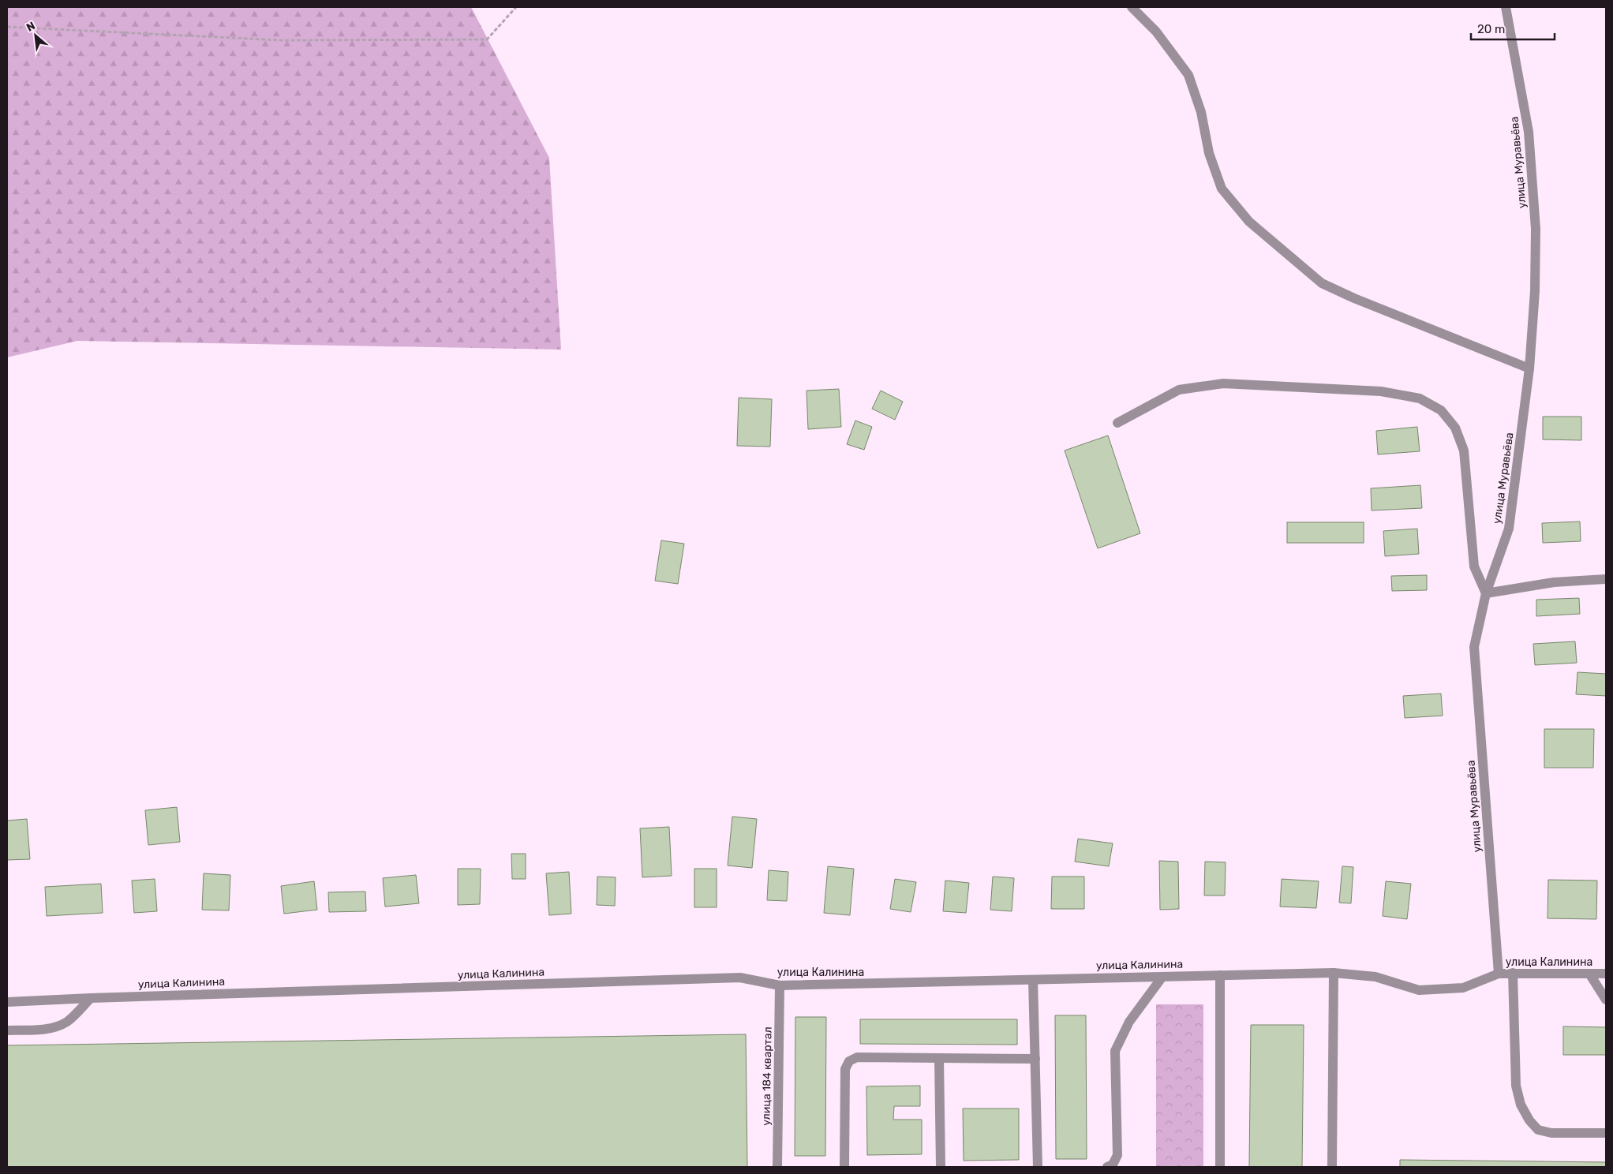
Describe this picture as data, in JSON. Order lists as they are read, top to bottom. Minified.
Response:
{"streets":{"street":["улица Муравьёва","улица Калинина","улица 184 квартал"]},"crossings":[["улица Муравьёва","улица Калинина"],["улица Калинина","улица 184 квартал"]],"scale_bar":"20 m","north":"top left"}
